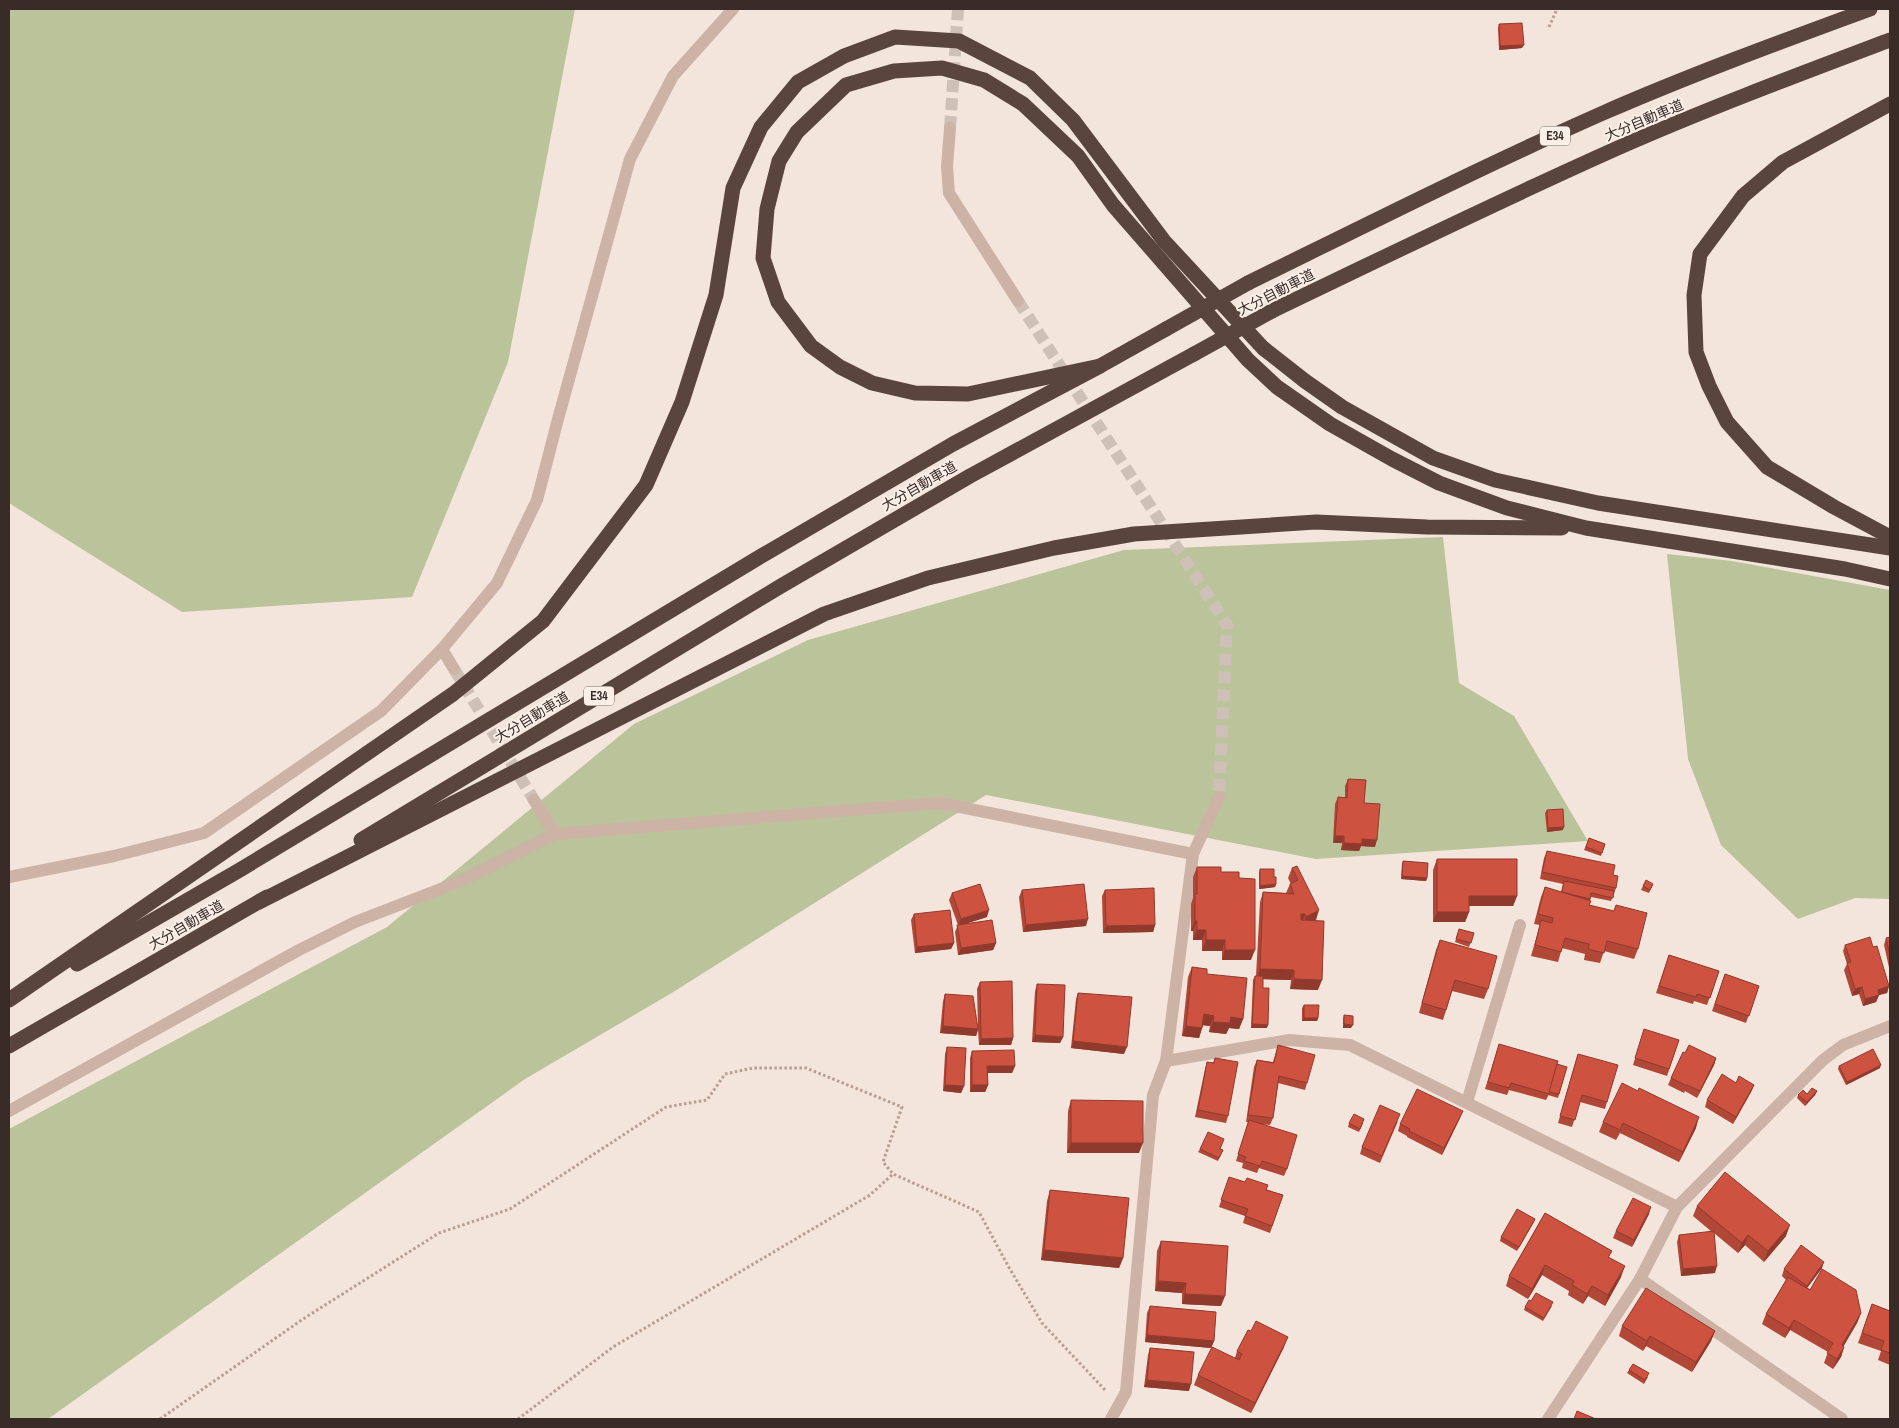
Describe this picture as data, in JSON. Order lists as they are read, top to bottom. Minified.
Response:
{"streets":{"highway":["大分自動車道","E34"]}}
